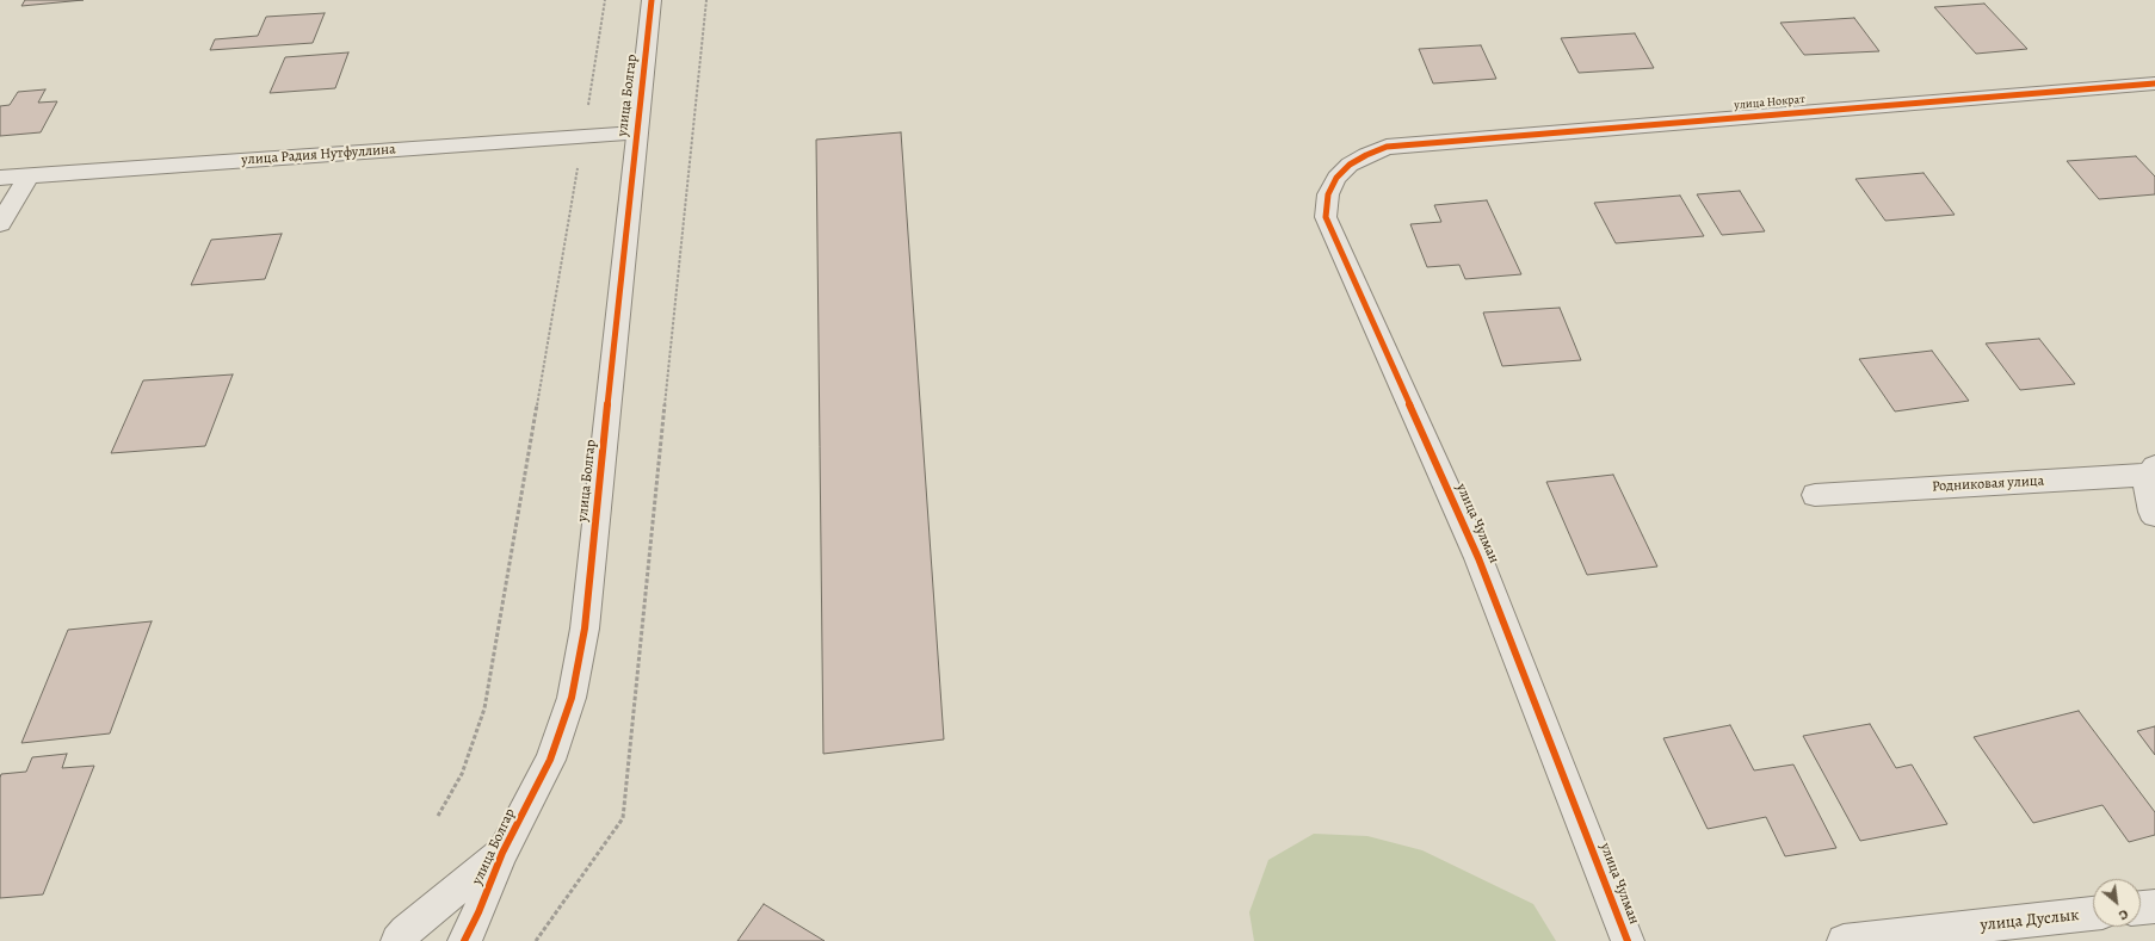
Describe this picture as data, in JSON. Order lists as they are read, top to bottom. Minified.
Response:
{"streets":{"street":["улица Болгар","улица Нократ","улица Радия Нутфуллина","Родниковая улица","улица Чулман","улица Дуслык"]},"crossings":[["улица Болгар","улица Радия Нутфуллина"],["улица Нократ","улица Чулман"]],"north":"bottom right"}
